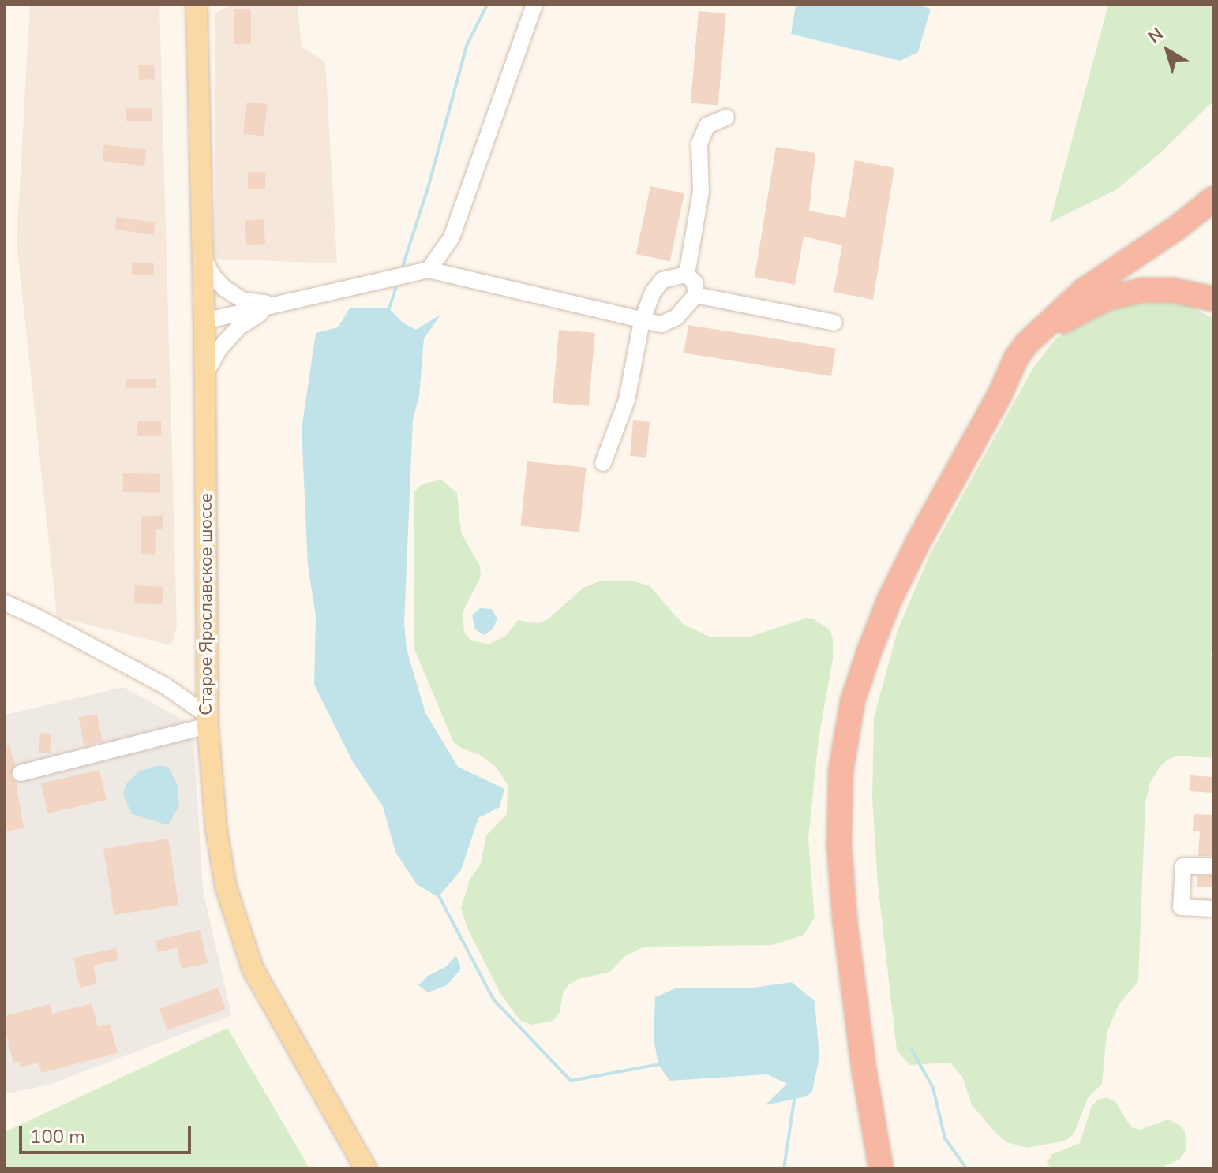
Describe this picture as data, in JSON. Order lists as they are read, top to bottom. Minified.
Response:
{"streets":{"main road":["Старое Ярославское шоссе"]},"scale_bar":"100 m","north":"top left"}
